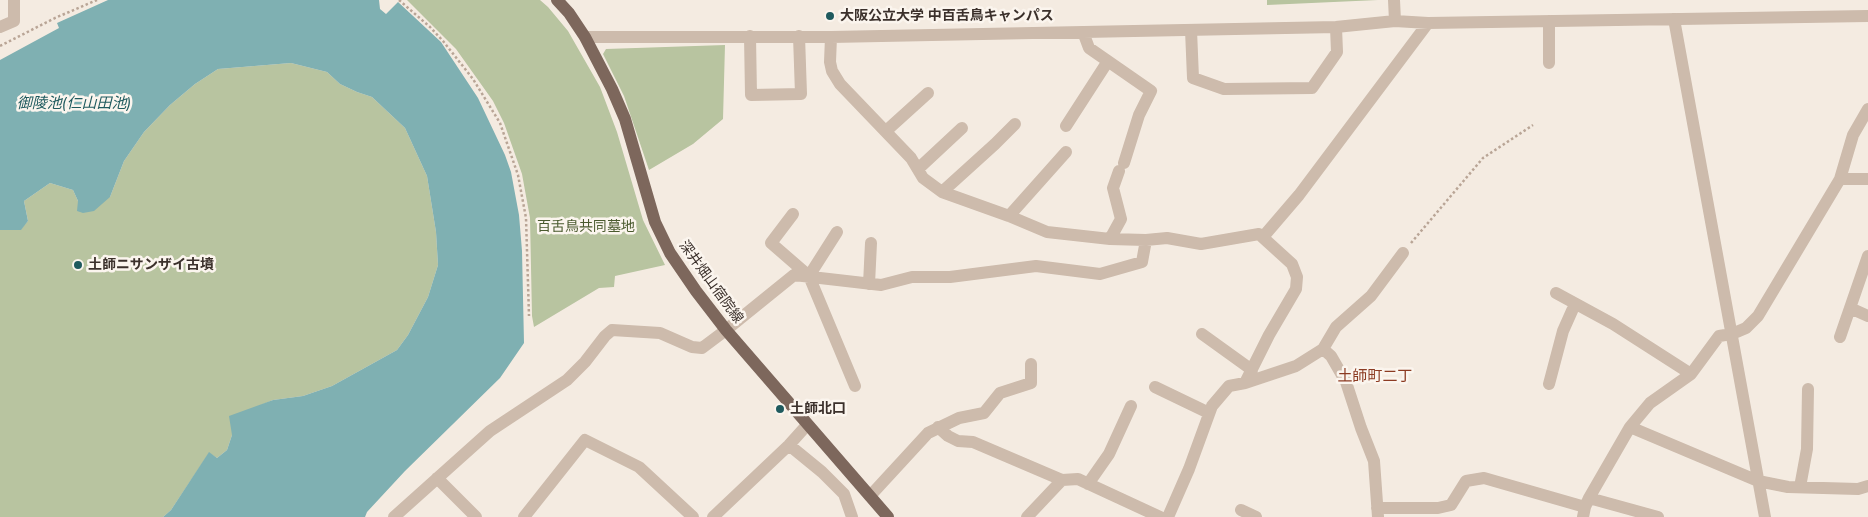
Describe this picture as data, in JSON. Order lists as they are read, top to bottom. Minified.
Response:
{"streets":{"main road":["深井畑山宿院線"]},"districts":["土師町二丁"],"water":["御陵池(仁山田池)"],"parks":["百舌鳥共同墓地"],"places":["大阪公立大学 中百舌鳥キャンパス","土師ニサンザイ古墳","土師北口"]}
